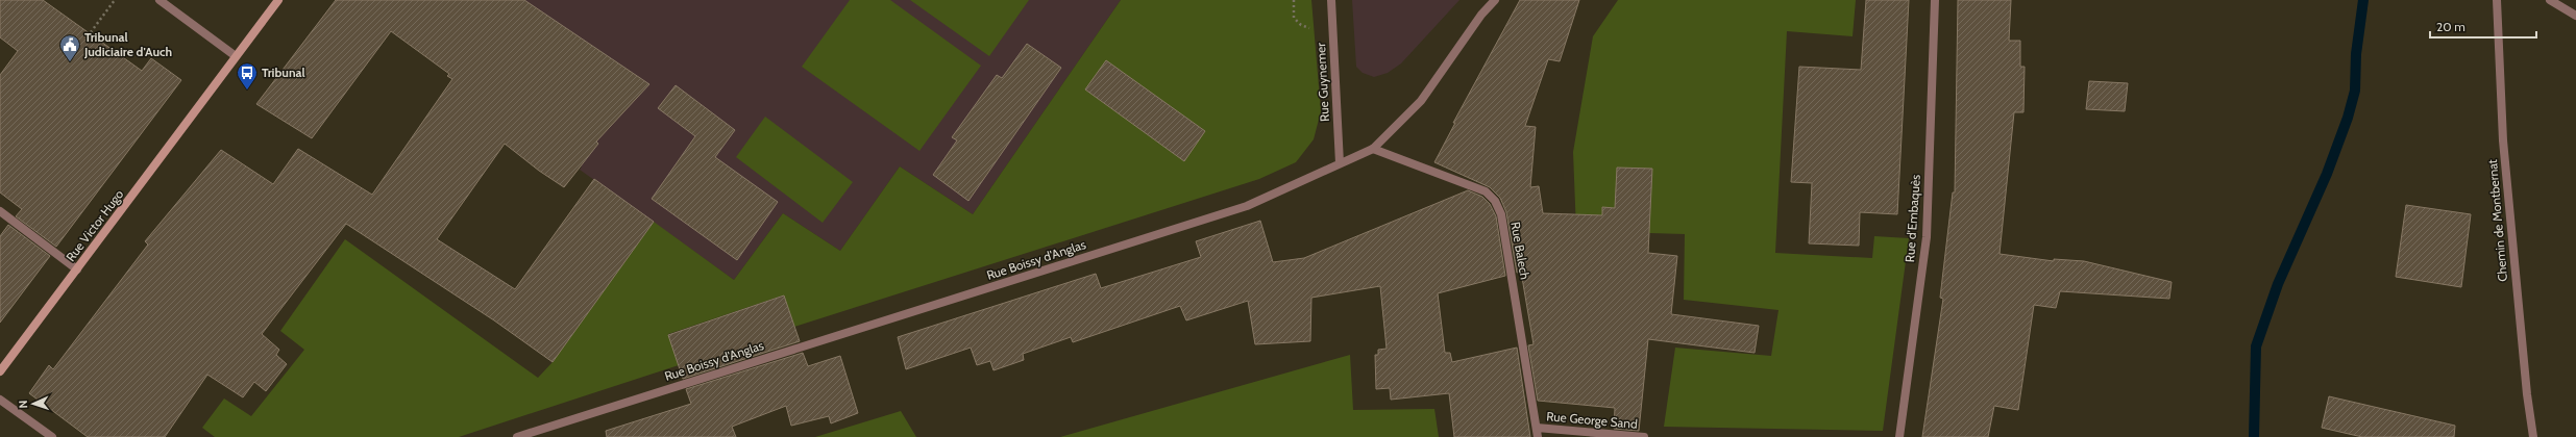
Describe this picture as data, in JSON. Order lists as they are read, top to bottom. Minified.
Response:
{"streets":{"main road":["Rue Victor Hugo"],"street":["Rue Guynemer","Rue d'Embaquès","Chemin de Montbernat","Rue Balech","Rue Boissy d'Anglas","Rue George Sand"]},"crossings":[["Rue Guynemer","Rue Boissy d'Anglas"],["Rue Balech","Rue Boissy d'Anglas"],["Rue Balech","Rue George Sand"]],"places":{"public building":["Tribunal Judiciaire d'Auch"],"bus stop":["Tribunal"]},"scale_bar":"20 m","north":"left"}
